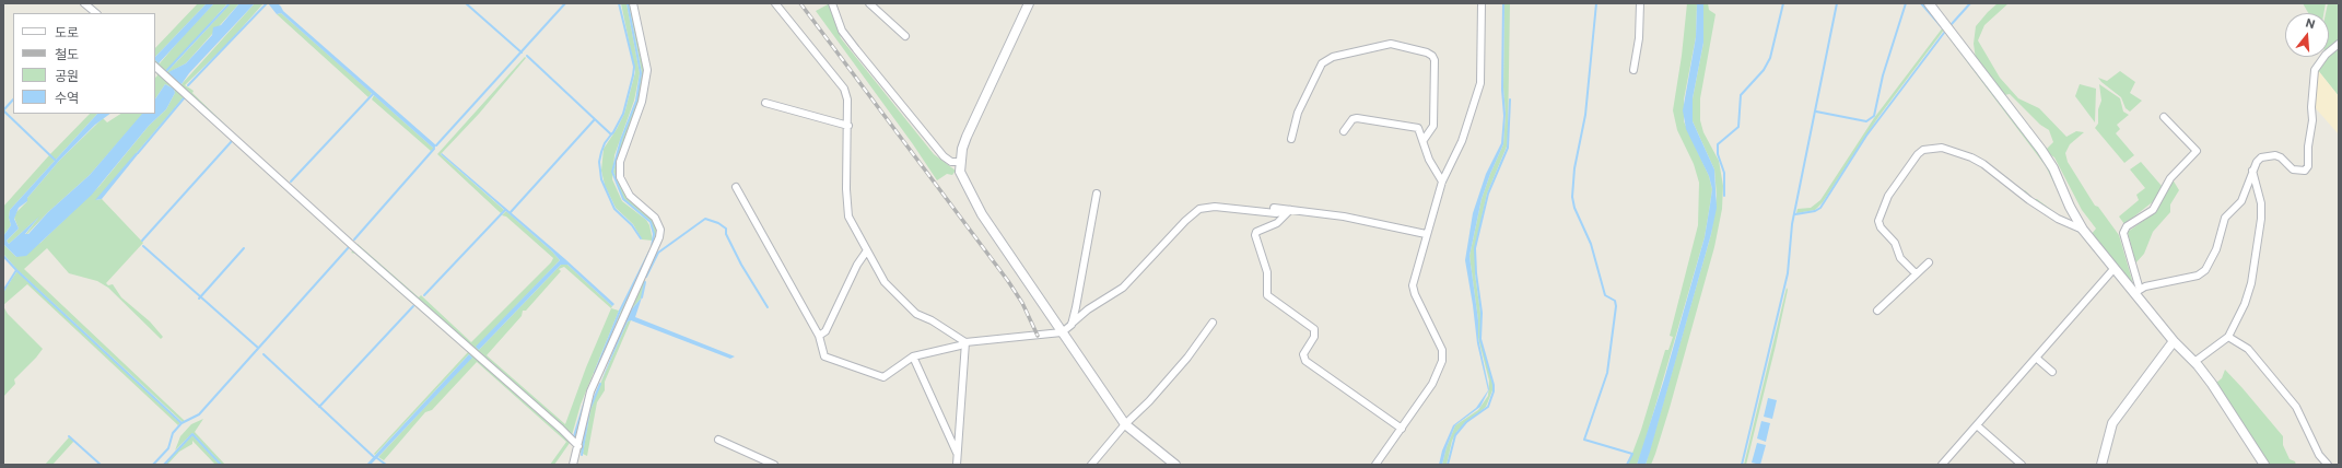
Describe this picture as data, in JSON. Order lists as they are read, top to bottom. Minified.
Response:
{"legend":["도로","철도","공원","수역"],"north":"top"}
